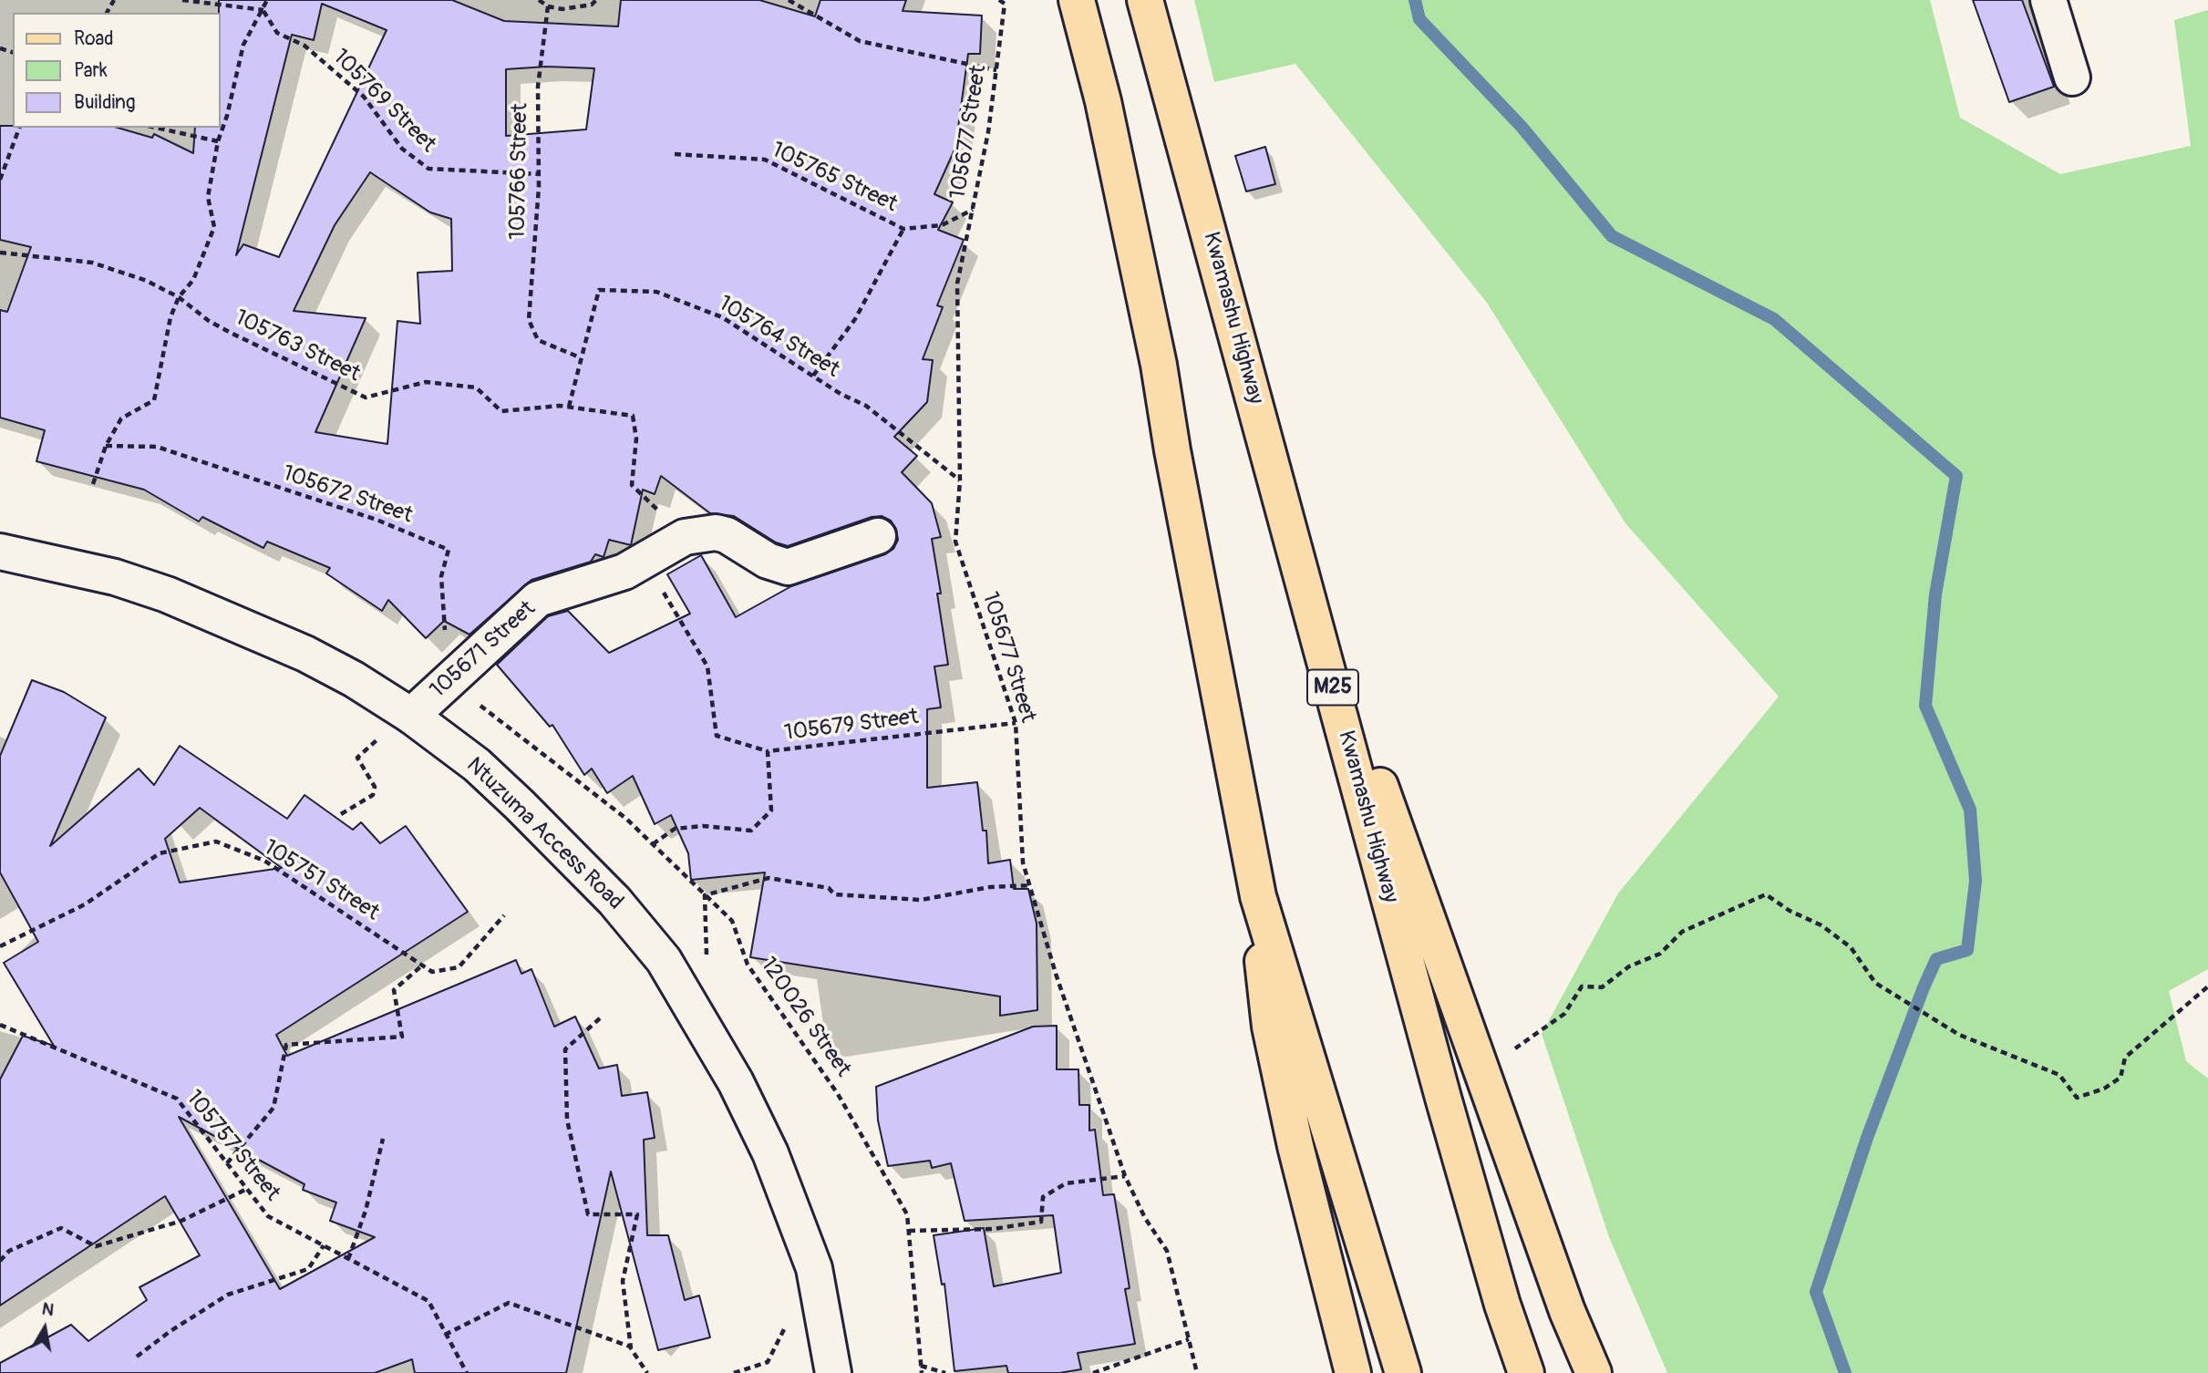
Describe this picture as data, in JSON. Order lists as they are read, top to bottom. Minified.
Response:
{"streets":{"main road":["Kwamashu Highway","M25"],"street":["105671 Street","Ntuzuma Access Road"],"path":["105769 Street","105677 Street","105766 Street","105765 Street","105764 Street","105763 Street","105672 Street","105679 Street","105751 Street","120026 Street","105757 Street"]},"crossings":[["105769 Street","105766 Street"],["105677 Street","105765 Street"],["105677 Street","105764 Street"],["105677 Street","105679 Street"],["105766 Street","105764 Street"],["105765 Street","105764 Street"],["105764 Street","105763 Street"],["105763 Street","105671 Street"],["105672 Street","105671 Street"],["105672 Street","120026 Street"],["105671 Street","Ntuzuma Access Road"],["105671 Street","120026 Street"],["105679 Street","120026 Street"]],"legend":["Road","Park","Building"],"north":"top"}
